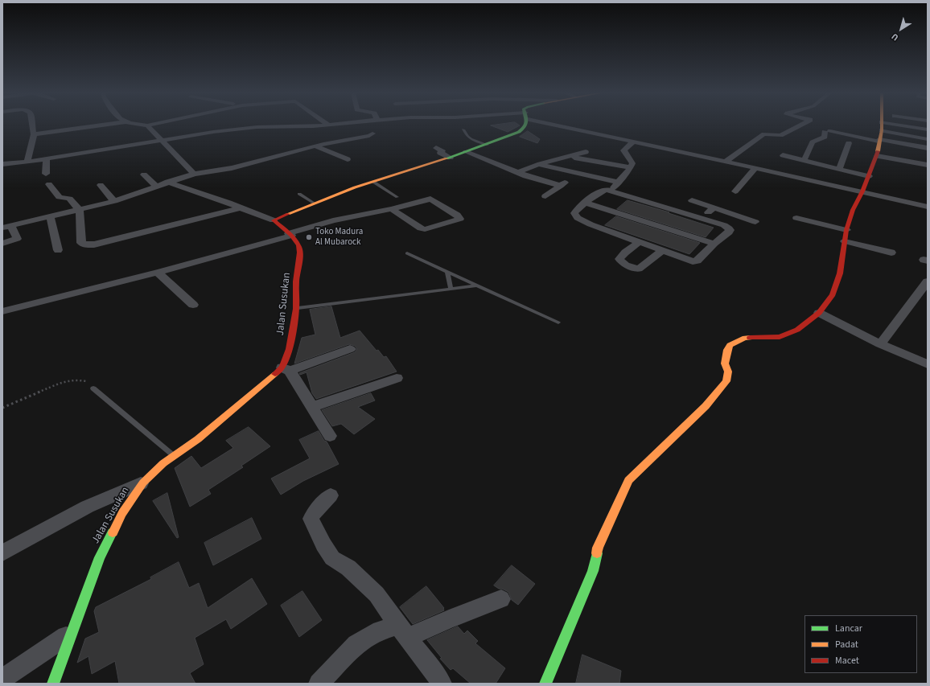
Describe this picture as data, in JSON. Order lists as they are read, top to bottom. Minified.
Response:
{"streets":{"street":["Jalan Susukan"]},"places":["Toko Madura Al Mubarock"],"legend":["Lancar","Padat","Macet"],"north":"bottom left"}
